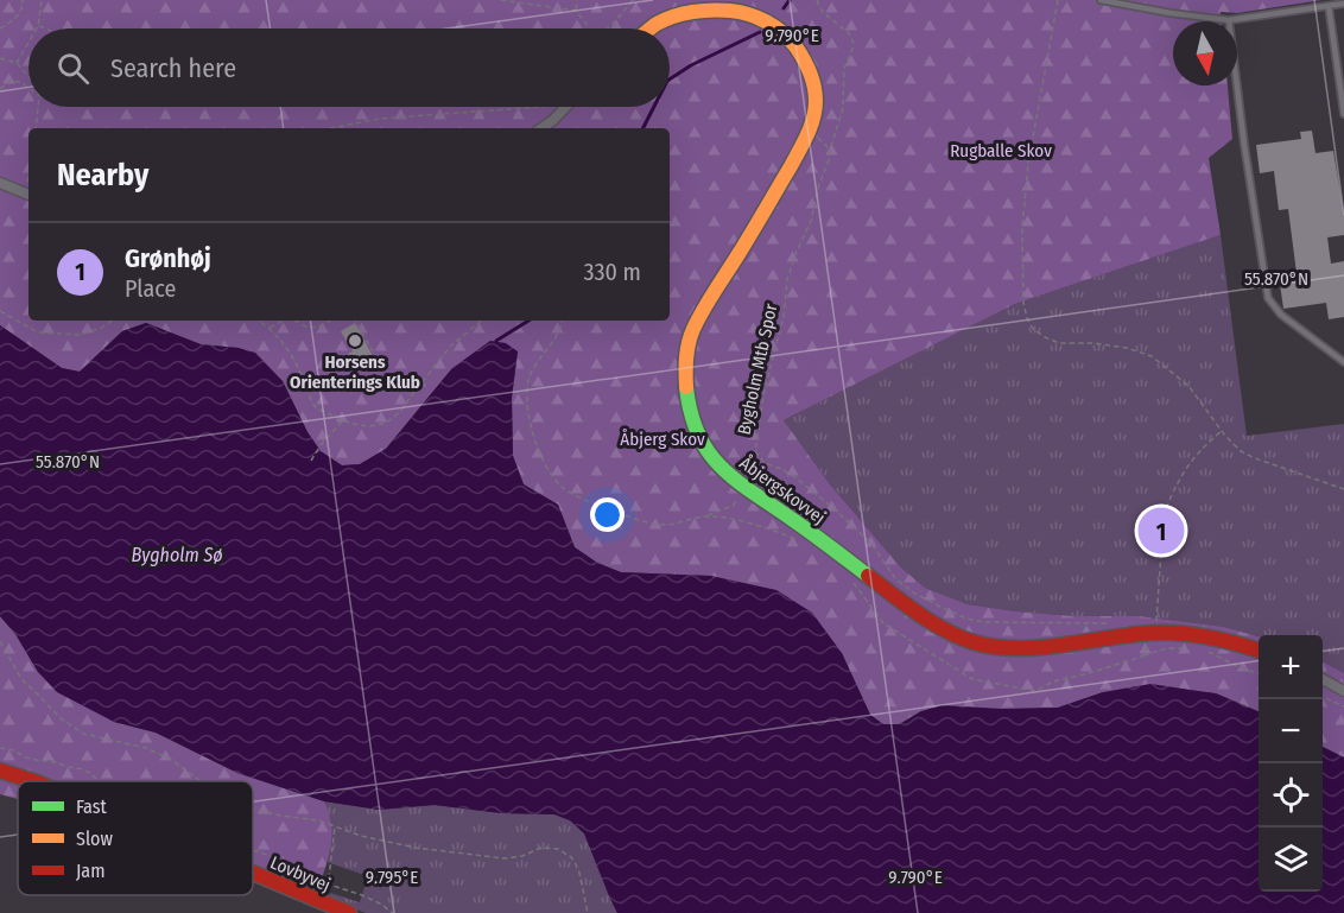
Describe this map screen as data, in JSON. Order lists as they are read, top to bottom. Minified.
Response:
{"streets":{"street":["Åbjergskovvej","Lovbyvej"],"path":["Bygholm Mtb Spor"]},"water":["Bygholm Sø"],"parks":["Rugballe Skov","Åbjerg Skov"],"places":["Horsens Orienterings Klub"],"legend":["Fast","Slow","Jam"],"north":"bottom","page":{"search":"Search here","heading":"Nearby","list":[{"mark":"1","name":"Grønhøj","note":"Place","value":"330 m"}],"pins":"1","map_buttons":["+","−"]},"coordinates":["9.790°E","55.870°N","9.795°E"]}
